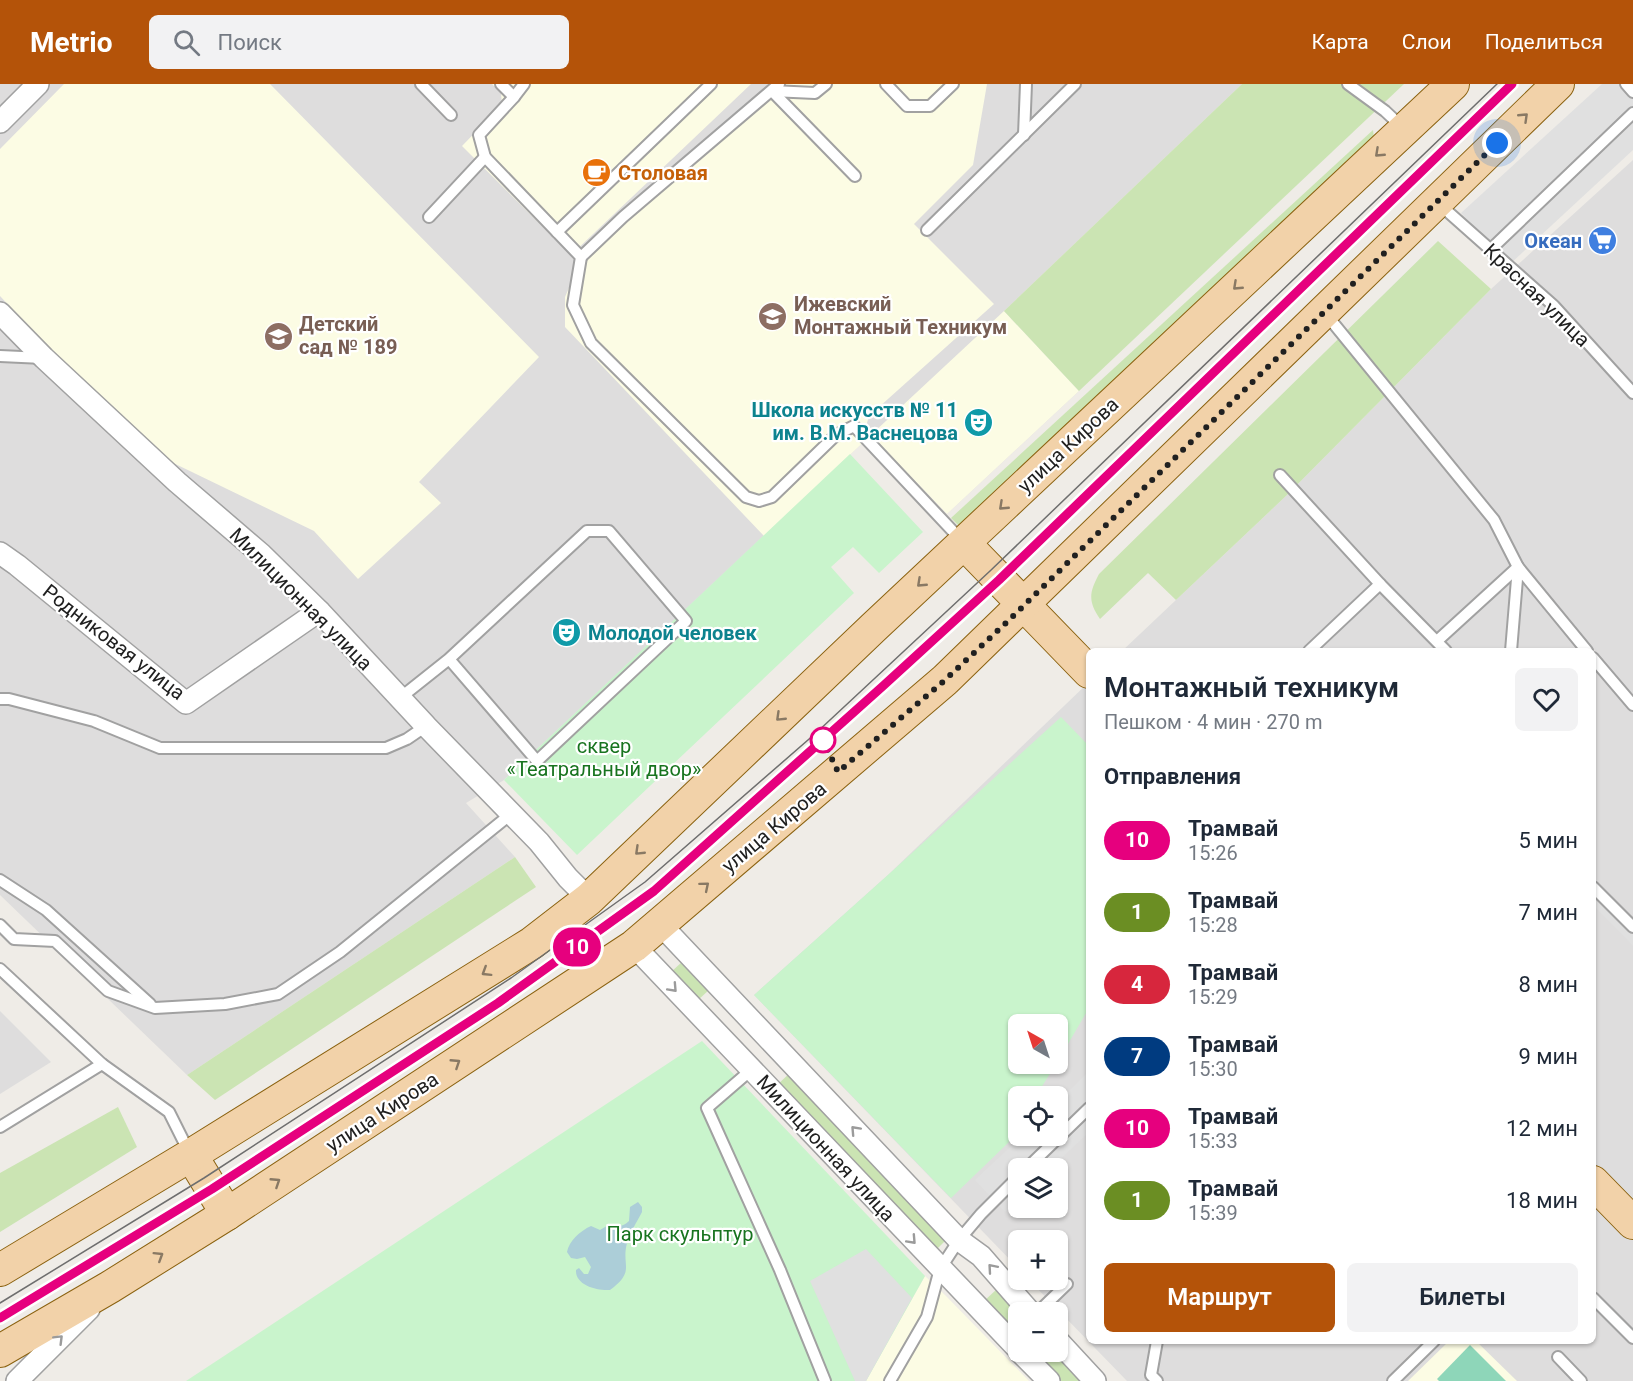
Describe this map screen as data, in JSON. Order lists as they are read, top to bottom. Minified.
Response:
{"streets":{"main road":["улица Кирова"],"street":["Милиционная улица","Родниковая улица"],"lane":["Красная улица"]},"crossings":[["Красная улица","улица Кирова"],["улица Кирова","Милиционная улица"],["Милиционная улица","Родниковая улица"]],"parks":["сквер «Театральный двор»","Парк скульптур"],"places":{"cafe":["Столовая"],"supermarket":["Океан"],"school or university":["Ижевский Монтажный Техникум","Детский сад № 189"],"theatre":["Школа искусств № 11 им. В.М. Васнецова","Молодой человек"]},"lines":["tram line 10"],"north":"top left","page":{"header":"Metrio","search":"Поиск","nav":["Карта","Слои","Поделиться"],"on_map":"10","heading":[["Монтажный техникум","Пешком · 4 мин · 270 m"],"Отправления"],"list":[{"mark":"10","name":"Трамвай","note":"15:26","value":"5 мин"},{"mark":"1","name":"Трамвай","note":"15:28","value":"7 мин"},{"mark":"4","name":"Трамвай","note":"15:29","value":"8 мин"},{"mark":"7","name":"Трамвай","note":"15:30","value":"9 мин"},{"mark":"10","name":"Трамвай","note":"15:33","value":"12 мин"},{"mark":"1","name":"Трамвай","note":"15:39","value":"18 мин"}],"map_buttons":["+","−"],"buttons":["Маршрут","Билеты"]}}
